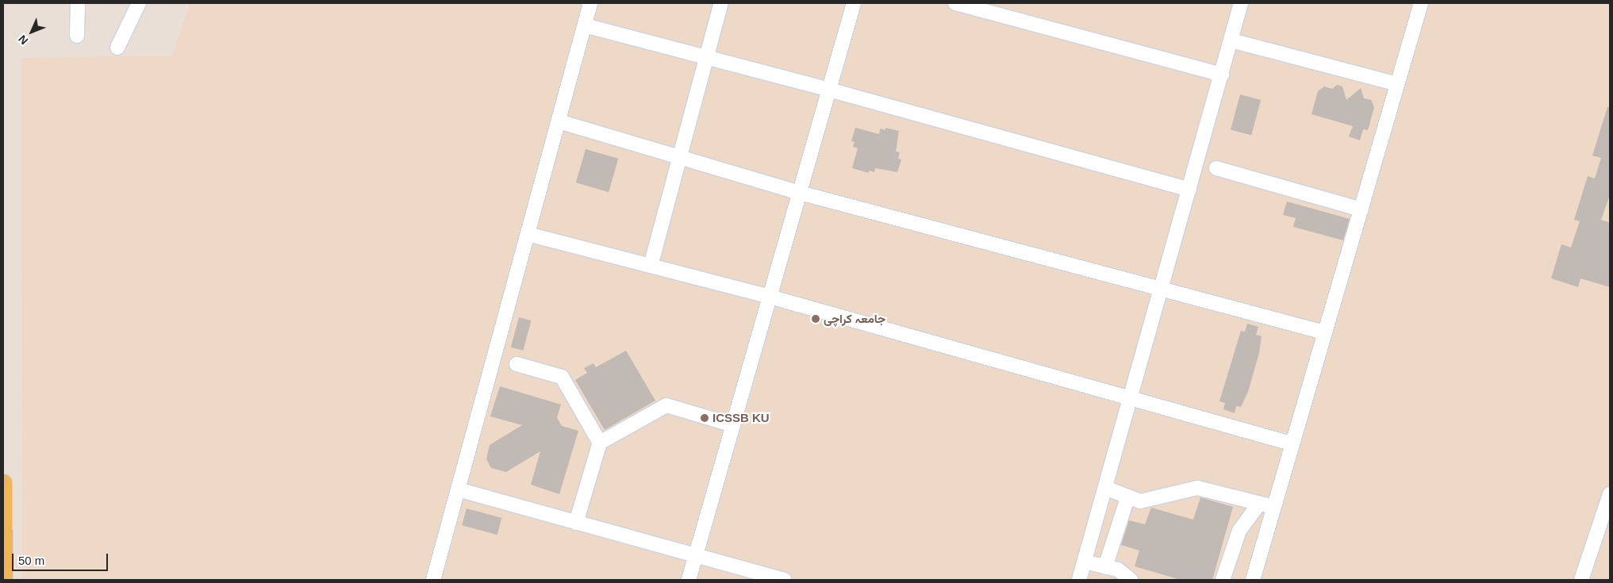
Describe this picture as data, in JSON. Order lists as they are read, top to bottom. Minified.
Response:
{"places":["جامعہ کراچی","ICSSB KU"],"scale_bar":"50 m","north":"bottom left"}
